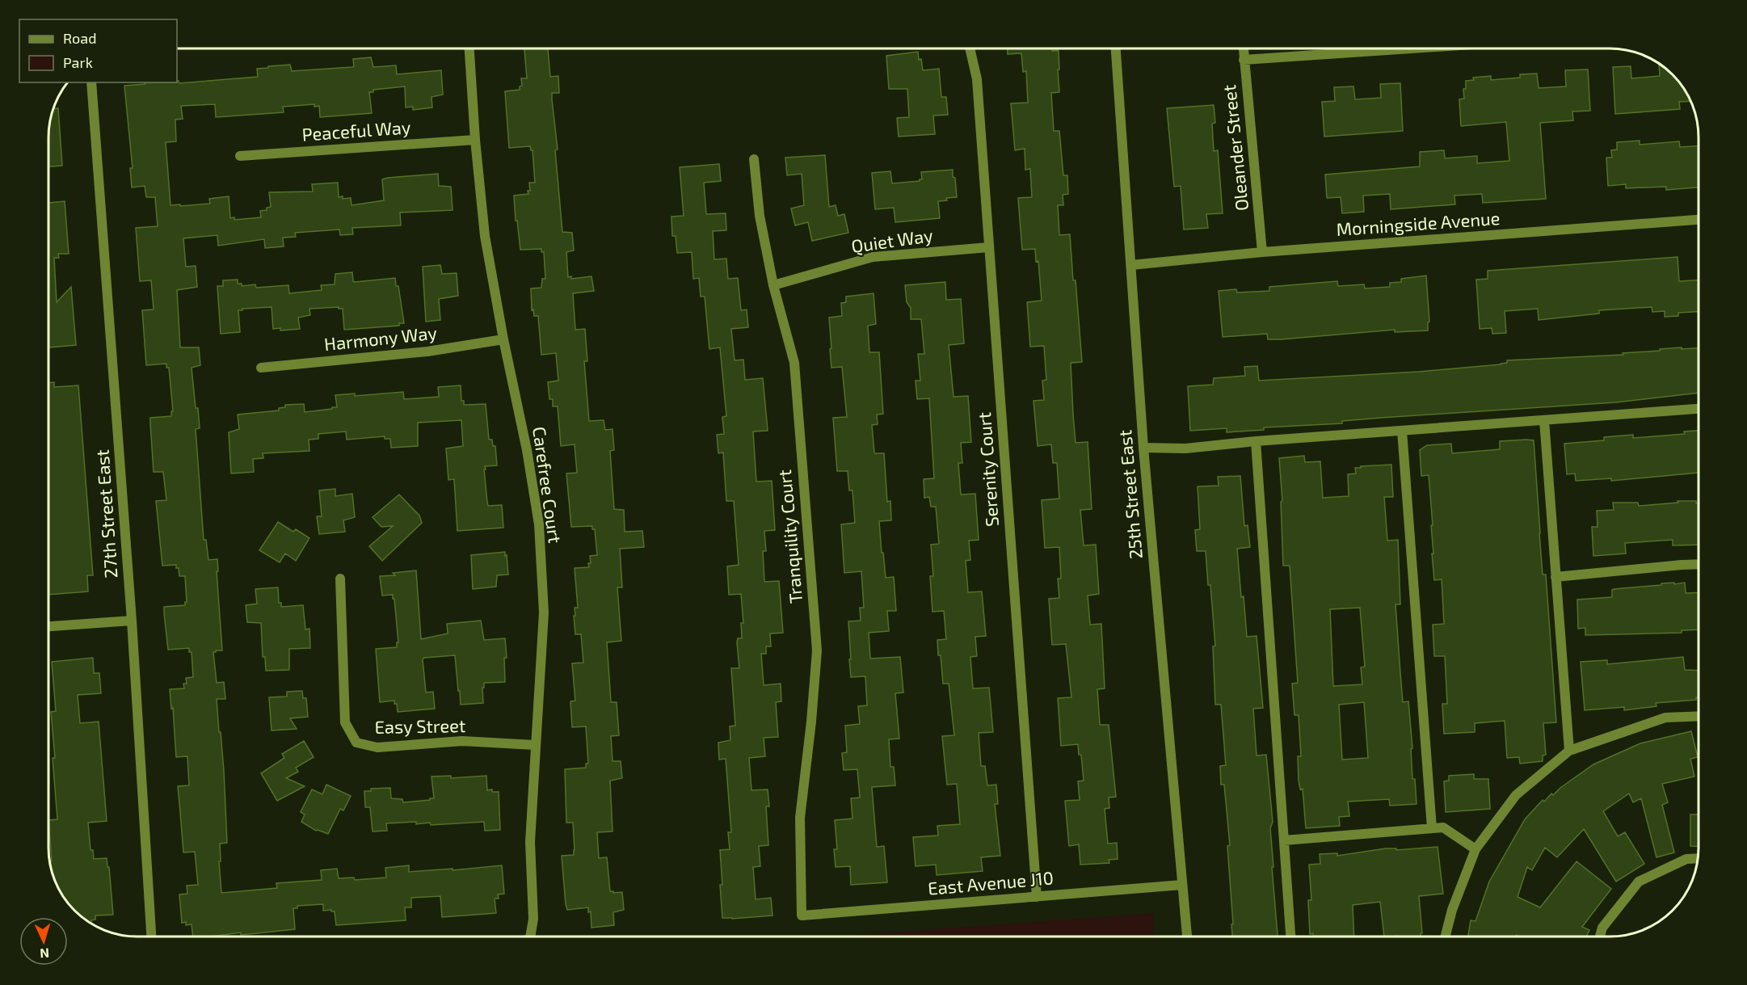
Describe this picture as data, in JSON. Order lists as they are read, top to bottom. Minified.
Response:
{"streets":{"street":["Peaceful Way","Oleander Street","Morningside Avenue","Quiet Way","Harmony Way","Serenity Court","Carefree Court","25th Street East","27th Street East","Tranquility Court","Easy Street","East Avenue J10"]},"crossings":[["Peaceful Way","Carefree Court"],["Oleander Street","Morningside Avenue"],["Morningside Avenue","25th Street East"],["Quiet Way","Serenity Court"],["Quiet Way","Tranquility Court"],["Harmony Way","Carefree Court"],["Serenity Court","East Avenue J10"],["Carefree Court","Easy Street"],["25th Street East","East Avenue J10"],["Tranquility Court","East Avenue J10"]],"legend":["Road","Park"],"north":"bottom"}
